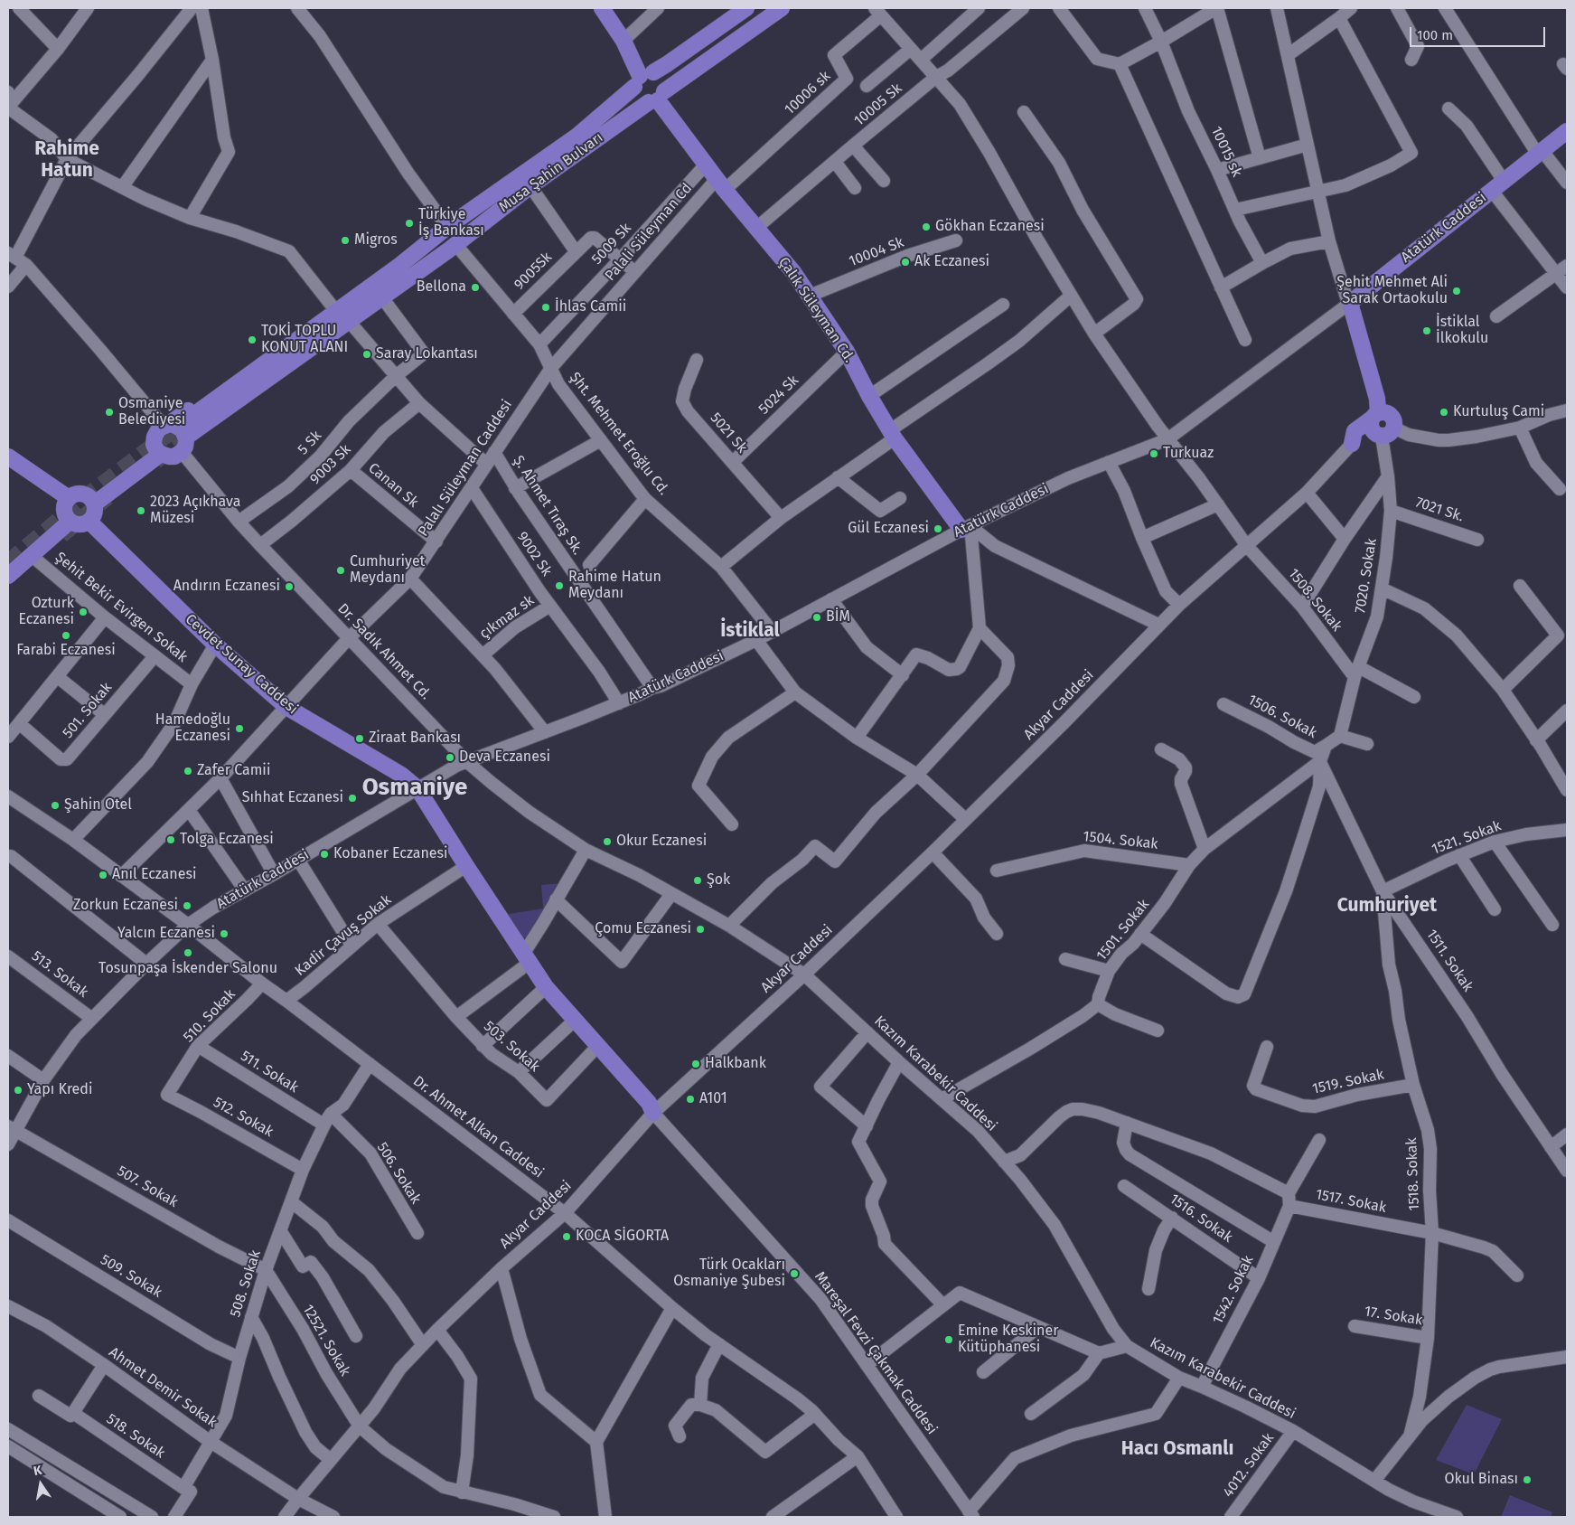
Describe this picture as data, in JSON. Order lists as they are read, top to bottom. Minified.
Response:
{"streets":{"main road":["Musa Şahin Bulvarı","Atatürk Caddesi","Çalık Süleyman Cd.","Cevdet Sunay Caddesi"],"street":["10006 sk","10005 Sk","10015 sk","Palali Süleyman Cd","5009 Sk","10004 Sk","9005Sk","5024 Sk","5021 Sk","Şht. Mehmet Eroğlu Cd.","5 Sk","9003 Sk","Palalı Süleyman Caddesi","Canan Sk","Ş. Ahmet Tıraş Sk.","7021 Sk.","9002 Sk","7020. Sokak","1508. Sokak","Şehit Bekir Evirgen Sokak","çıkmaz sk","Dr. Sadık Ahmet Cd.","Akyar Caddesi","501. Sokak","1506. Sokak","1521. Sokak","1504. Sokak","1501. Sokak","Kadir Çavuş Sokak","1511. Sokak","513. Sokak","510. Sokak","503. Sokak","511. Sokak","Kazım Karabekir Caddesi","1519. Sokak","512. Sokak","Dr. Ahmet Alkan Caddesi","506. Sokak","1518. Sokak","507. Sokak","1517. Sokak","1516. Sokak","509. Sokak","508. Sokak","1542. Sokak","17. Sokak","12521. Sokak","Mareşal Fevzi Çakmak Caddesi","Ahmet Demir Sokak","518. Sokak","4012. Sokak"]},"crossings":[["10006 sk","Palali Süleyman Cd"],["10006 sk","Çalık Süleyman Cd."],["10006 sk","1508. Sokak"],["10005 Sk","Çalık Süleyman Cd."],["10005 Sk","1508. Sokak"],["Musa Şahin Bulvarı","Çalık Süleyman Cd."],["Musa Şahin Bulvarı","Şht. Mehmet Eroğlu Cd."],["Musa Şahin Bulvarı","Dr. Sadık Ahmet Cd."],["Atatürk Caddesi","Çalık Süleyman Cd."],["Atatürk Caddesi","Şht. Mehmet Eroğlu Cd."],["Atatürk Caddesi","Ş. Ahmet Tıraş Sk."],["Atatürk Caddesi","9002 Sk"],["Atatürk Caddesi","1508. Sokak"],["Atatürk Caddesi","Dr. Sadık Ahmet Cd."],["Atatürk Caddesi","Cevdet Sunay Caddesi"],["Atatürk Caddesi","513. Sokak"],["Atatürk Caddesi","Dr. Ahmet Alkan Caddesi"],["Atatürk Caddesi","507. Sokak"],["Palali Süleyman Cd","Çalık Süleyman Cd."],["Palali Süleyman Cd","Şht. Mehmet Eroğlu Cd."],["Palali Süleyman Cd","Palalı Süleyman Caddesi"],["5009 Sk","9005Sk"],["5009 Sk","Çalık Süleyman Cd."],["5009 Sk","Şht. Mehmet Eroğlu Cd."],["10004 Sk","Çalık Süleyman Cd."],["9005Sk","Şht. Mehmet Eroğlu Cd."],["Çalık Süleyman Cd.","5024 Sk"],["5024 Sk","5021 Sk"],["Şht. Mehmet Eroğlu Cd.","Palalı Süleyman Caddesi"],["5 Sk","Dr. Sadık Ahmet Cd."],["9003 Sk","Canan Sk"],["9003 Sk","Dr. Sadık Ahmet Cd."],["Palalı Süleyman Caddesi","Canan Sk"],["Palalı Süleyman Caddesi","Ş. Ahmet Tıraş Sk."],["Palalı Süleyman Caddesi","9002 Sk"],["Palalı Süleyman Caddesi","Dr. Sadık Ahmet Cd."],["Palalı Süleyman Caddesi","Cevdet Sunay Caddesi"],["Palalı Süleyman Caddesi","Dr. Ahmet Alkan Caddesi"],["7021 Sk.","7020. Sokak"],["9002 Sk","çıkmaz sk"],["7020. Sokak","1508. Sokak"],["1508. Sokak","Akyar Caddesi"],["Şehit Bekir Evirgen Sokak","501. Sokak"],["Dr. Sadık Ahmet Cd.","503. Sokak"],["Dr. Sadık Ahmet Cd.","Kazım Karabekir Caddesi"],["Cevdet Sunay Caddesi","Kadir Çavuş Sokak"],["Cevdet Sunay Caddesi","503. Sokak"],["Akyar Caddesi","Kazım Karabekir Caddesi"],["Akyar Caddesi","Dr. Ahmet Alkan Caddesi"],["Akyar Caddesi","12521. Sokak"],["Akyar Caddesi","Mareşal Fevzi Çakmak Caddesi"],["Akyar Caddesi","Ahmet Demir Sokak"],["1521. Sokak","1511. Sokak"],["1521. Sokak","1518. Sokak"],["1504. Sokak","1501. Sokak"],["1501. Sokak","1511. Sokak"],["Kadir Çavuş Sokak","Dr. Ahmet Alkan Caddesi"],["1511. Sokak","1518. Sokak"],["510. Sokak","511. Sokak"],["510. Sokak","512. Sokak"],["510. Sokak","Dr. Ahmet Alkan Caddesi"],["511. Sokak","506. Sokak"],["511. Sokak","508. Sokak"],["Kazım Karabekir Caddesi","1517. Sokak"],["Kazım Karabekir Caddesi","1542. Sokak"],["Kazım Karabekir Caddesi","4012. Sokak"],["1519. Sokak","1518. Sokak"],["512. Sokak","508. Sokak"],["Dr. Ahmet Alkan Caddesi","508. Sokak"],["506. Sokak","508. Sokak"],["1518. Sokak","1517. Sokak"],["1518. Sokak","17. Sokak"],["507. Sokak","508. Sokak"],["507. Sokak","12521. Sokak"],["1517. Sokak","1542. Sokak"],["1516. Sokak","1542. Sokak"],["509. Sokak","508. Sokak"],["508. Sokak","12521. Sokak"],["508. Sokak","Ahmet Demir Sokak"],["508. Sokak","518. Sokak"]],"districts":["Rahime Hatun","İstiklal","Osmaniye","Cumhuriyet","Hacı Osmanlı"],"places":["Türkiye İş Bankası","Gökhan Eczanesi","Migros","Ak Eczanesi","Bellona","Şehit Mehmet Ali Sarak Ortaokulu","İhlas Camii","İstiklal İlkokulu","TOKİ TOPLU KONUT ALANI","Saray Lokantası","Osmaniye Belediyesi","Kurtuluş Cami","Turkuaz","2023 Açıkhava Müzesi","Gül Eczanesi","Cumhuriyet Meydanı","Rahime Hatun Meydanı","Andırın Eczanesi","Ozturk Eczanesi","BİM","Farabi Eczanesi","Hamedoğlu Eczanesi","Ziraat Bankası","Deva Eczanesi","Zafer Camii","Sıhhat Eczanesi","Şahin Otel","Tolga Eczanesi","Okur Eczanesi","Kobaner Eczanesi","Anıl Eczanesi","Şok","Zorkun Eczanesi","Çomu Eczanesi","Yalcın Eczanesi","Tosunpaşa İskender Salonu","Halkbank","Yapı Kredi","A101","KOCA SİGORTA","Türk Ocakları Osmaniye Şubesi","Emine Keskiner Kütüphanesi","Okul Binası"],"scale_bar":"100 m","north":"top"}
